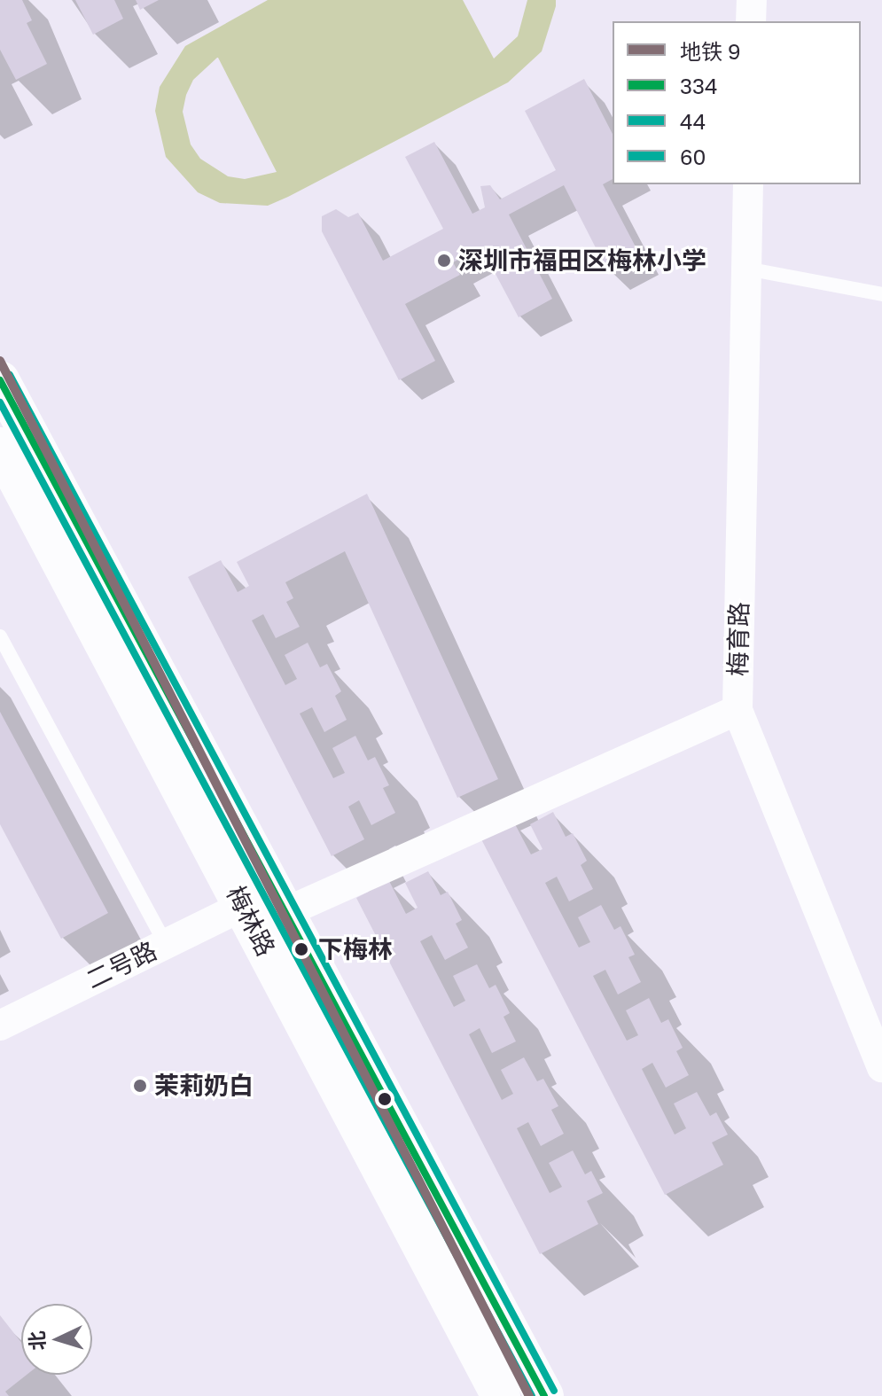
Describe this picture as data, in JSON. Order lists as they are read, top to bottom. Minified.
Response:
{"streets":{"main road":["梅林路"],"street":["梅育路","二号路"]},"crossings":[["梅林路","二号路"]],"places":["深圳市福田区梅林小学","下梅林","茉莉奶白"],"lines":["metro line 9","transit line 60","transit line 334","transit line 44"],"legend":["地铁 9","334","44","60"],"north":"left"}
